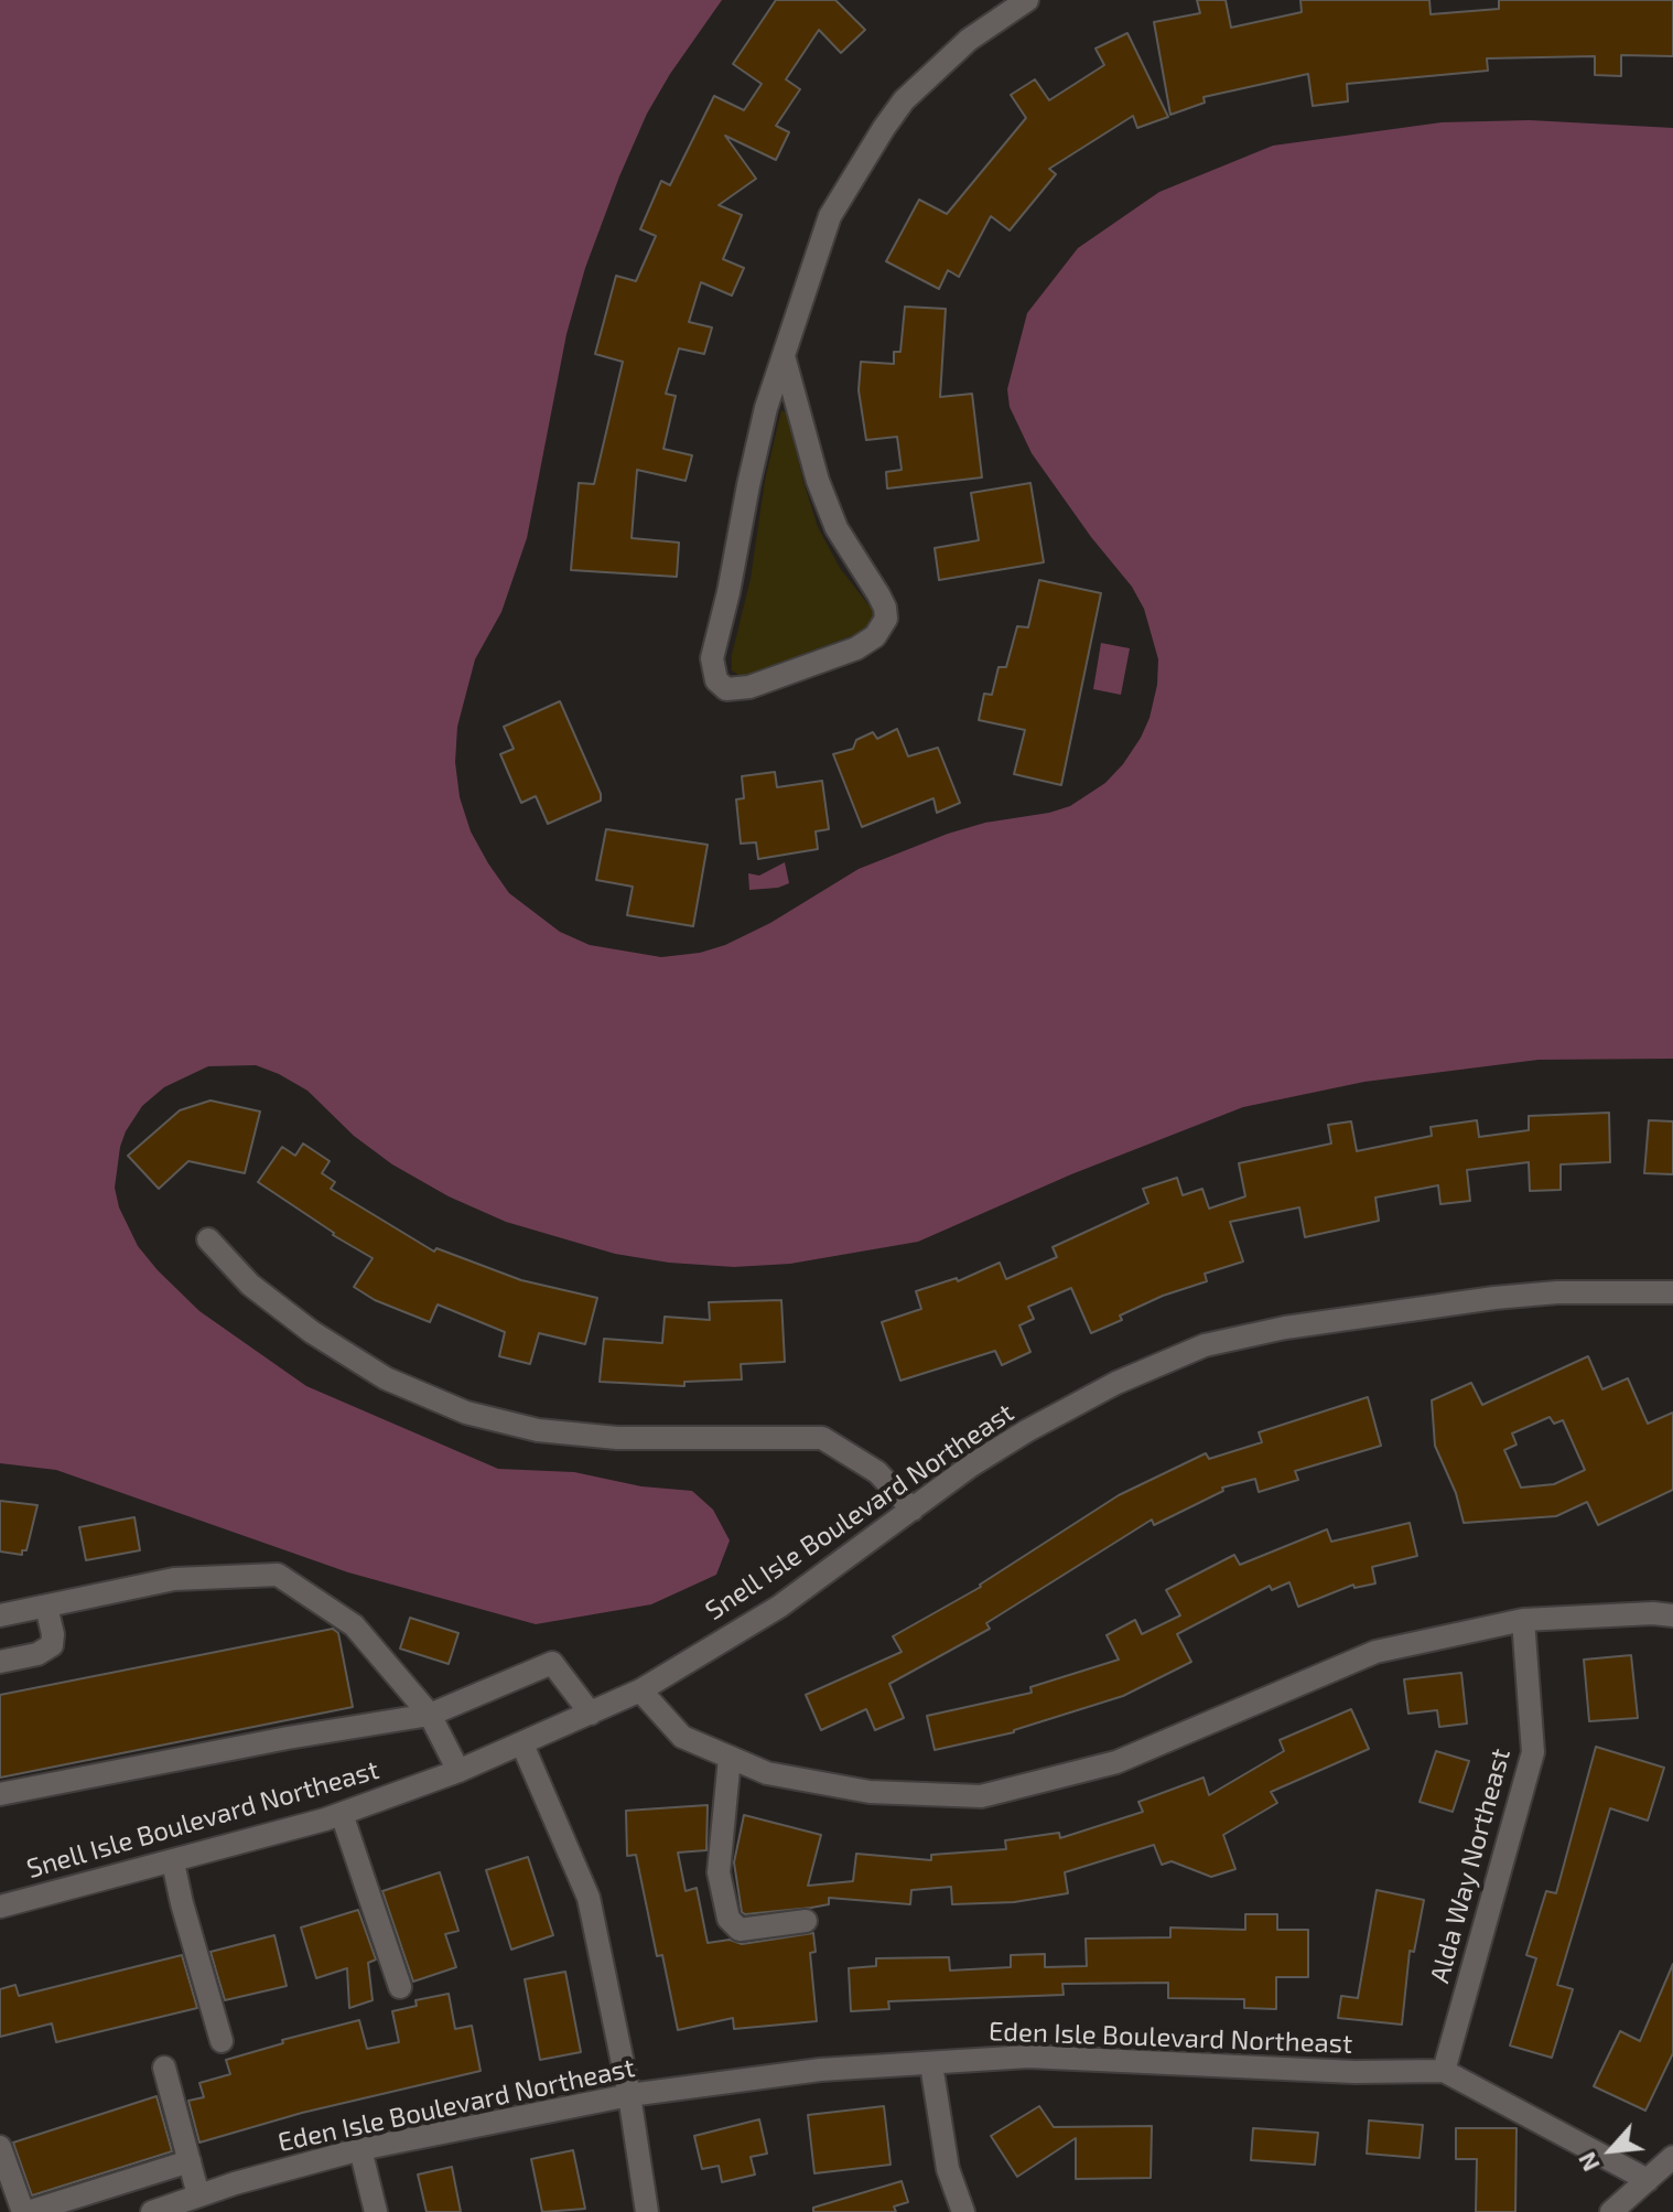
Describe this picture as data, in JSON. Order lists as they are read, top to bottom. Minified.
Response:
{"streets":{"street":["Snell Isle Boulevard Northeast","Alda Way Northeast","Eden Isle Boulevard Northeast"]},"crossings":[["Alda Way Northeast","Eden Isle Boulevard Northeast"]],"north":"bottom left"}
